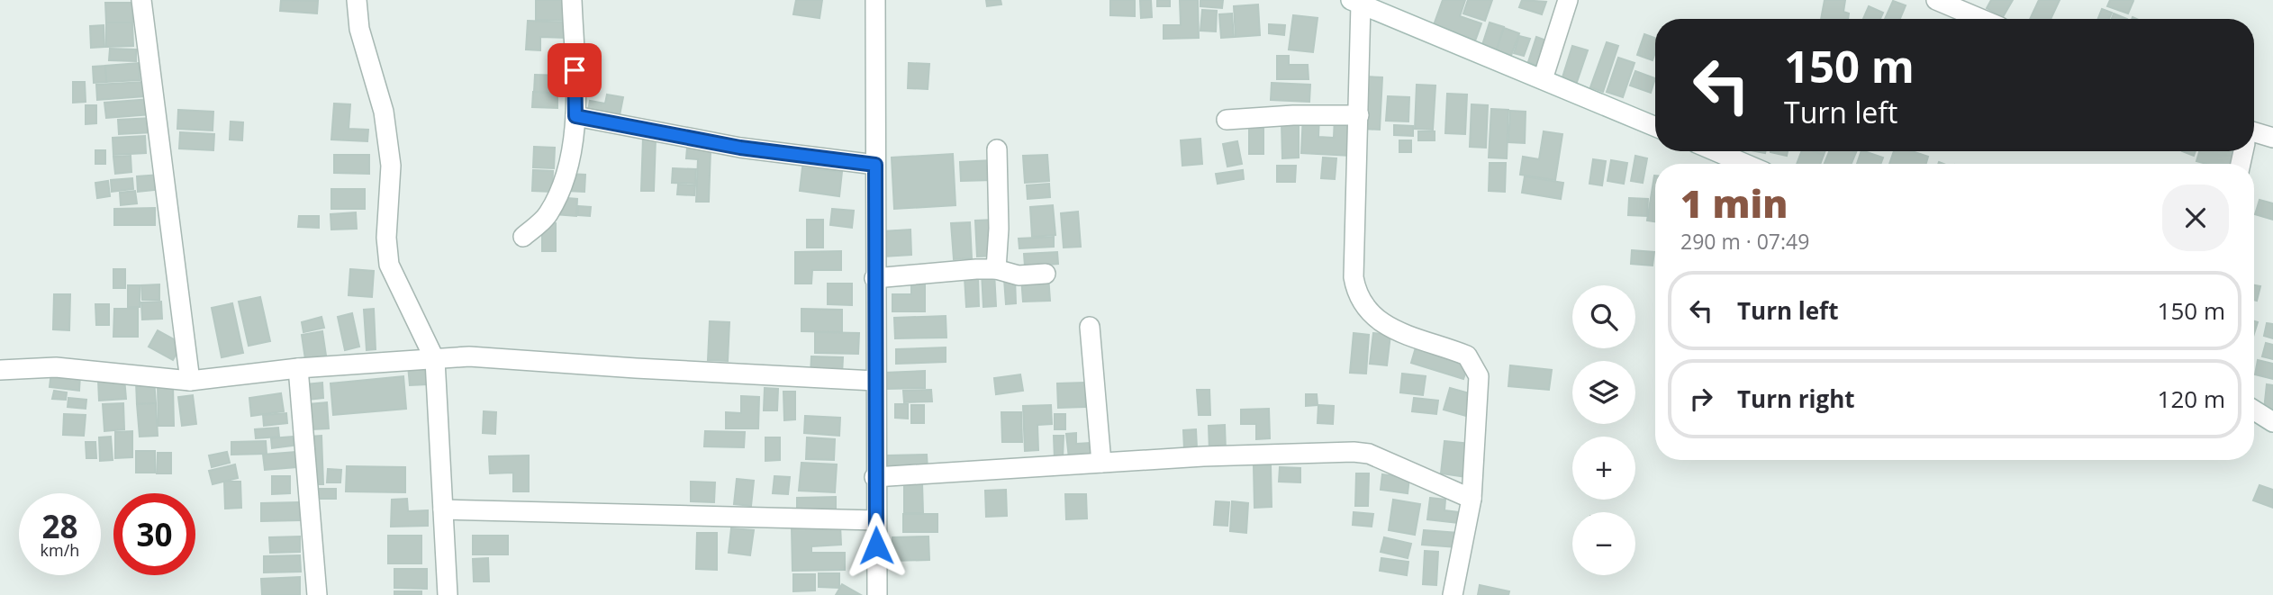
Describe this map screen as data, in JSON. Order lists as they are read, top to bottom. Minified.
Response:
{"page":{"turn":["150 m","Turn left"],"heading":["1 min","290 m · 07:49"],"list":[{"name":"Turn left","value":"150 m"},{"name":"Turn right","value":"120 m"}],"map_buttons":["+","−"],"speed":"28 km/h","limit":"30"}}
